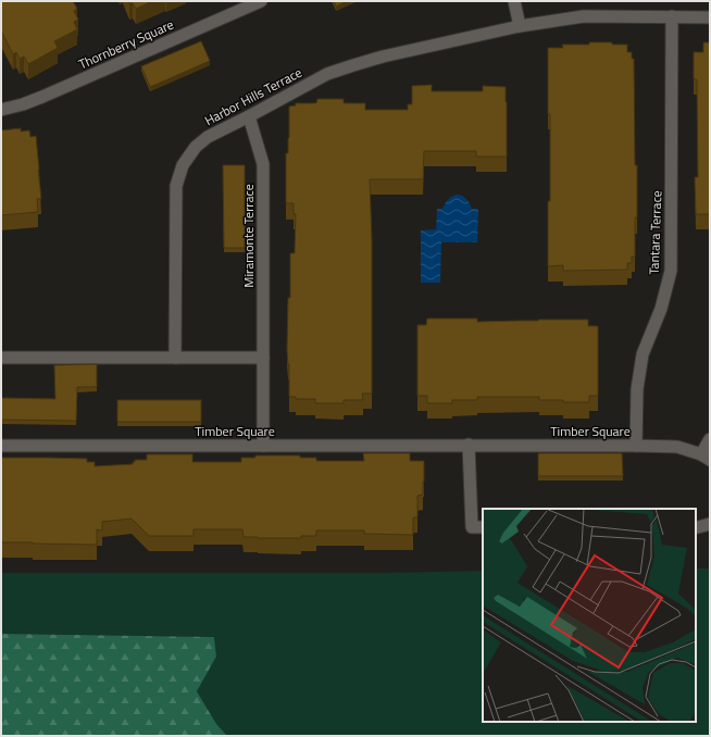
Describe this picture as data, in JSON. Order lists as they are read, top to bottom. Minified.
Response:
{"streets":{"street":["Thornberry Square","Harbor Hills Terrace","Tantara Terrace","Miramonte Terrace","Timber Square"]},"crossings":[["Harbor Hills Terrace","Tantara Terrace"],["Harbor Hills Terrace","Miramonte Terrace"],["Tantara Terrace","Timber Square"],["Miramonte Terrace","Timber Square"]]}
